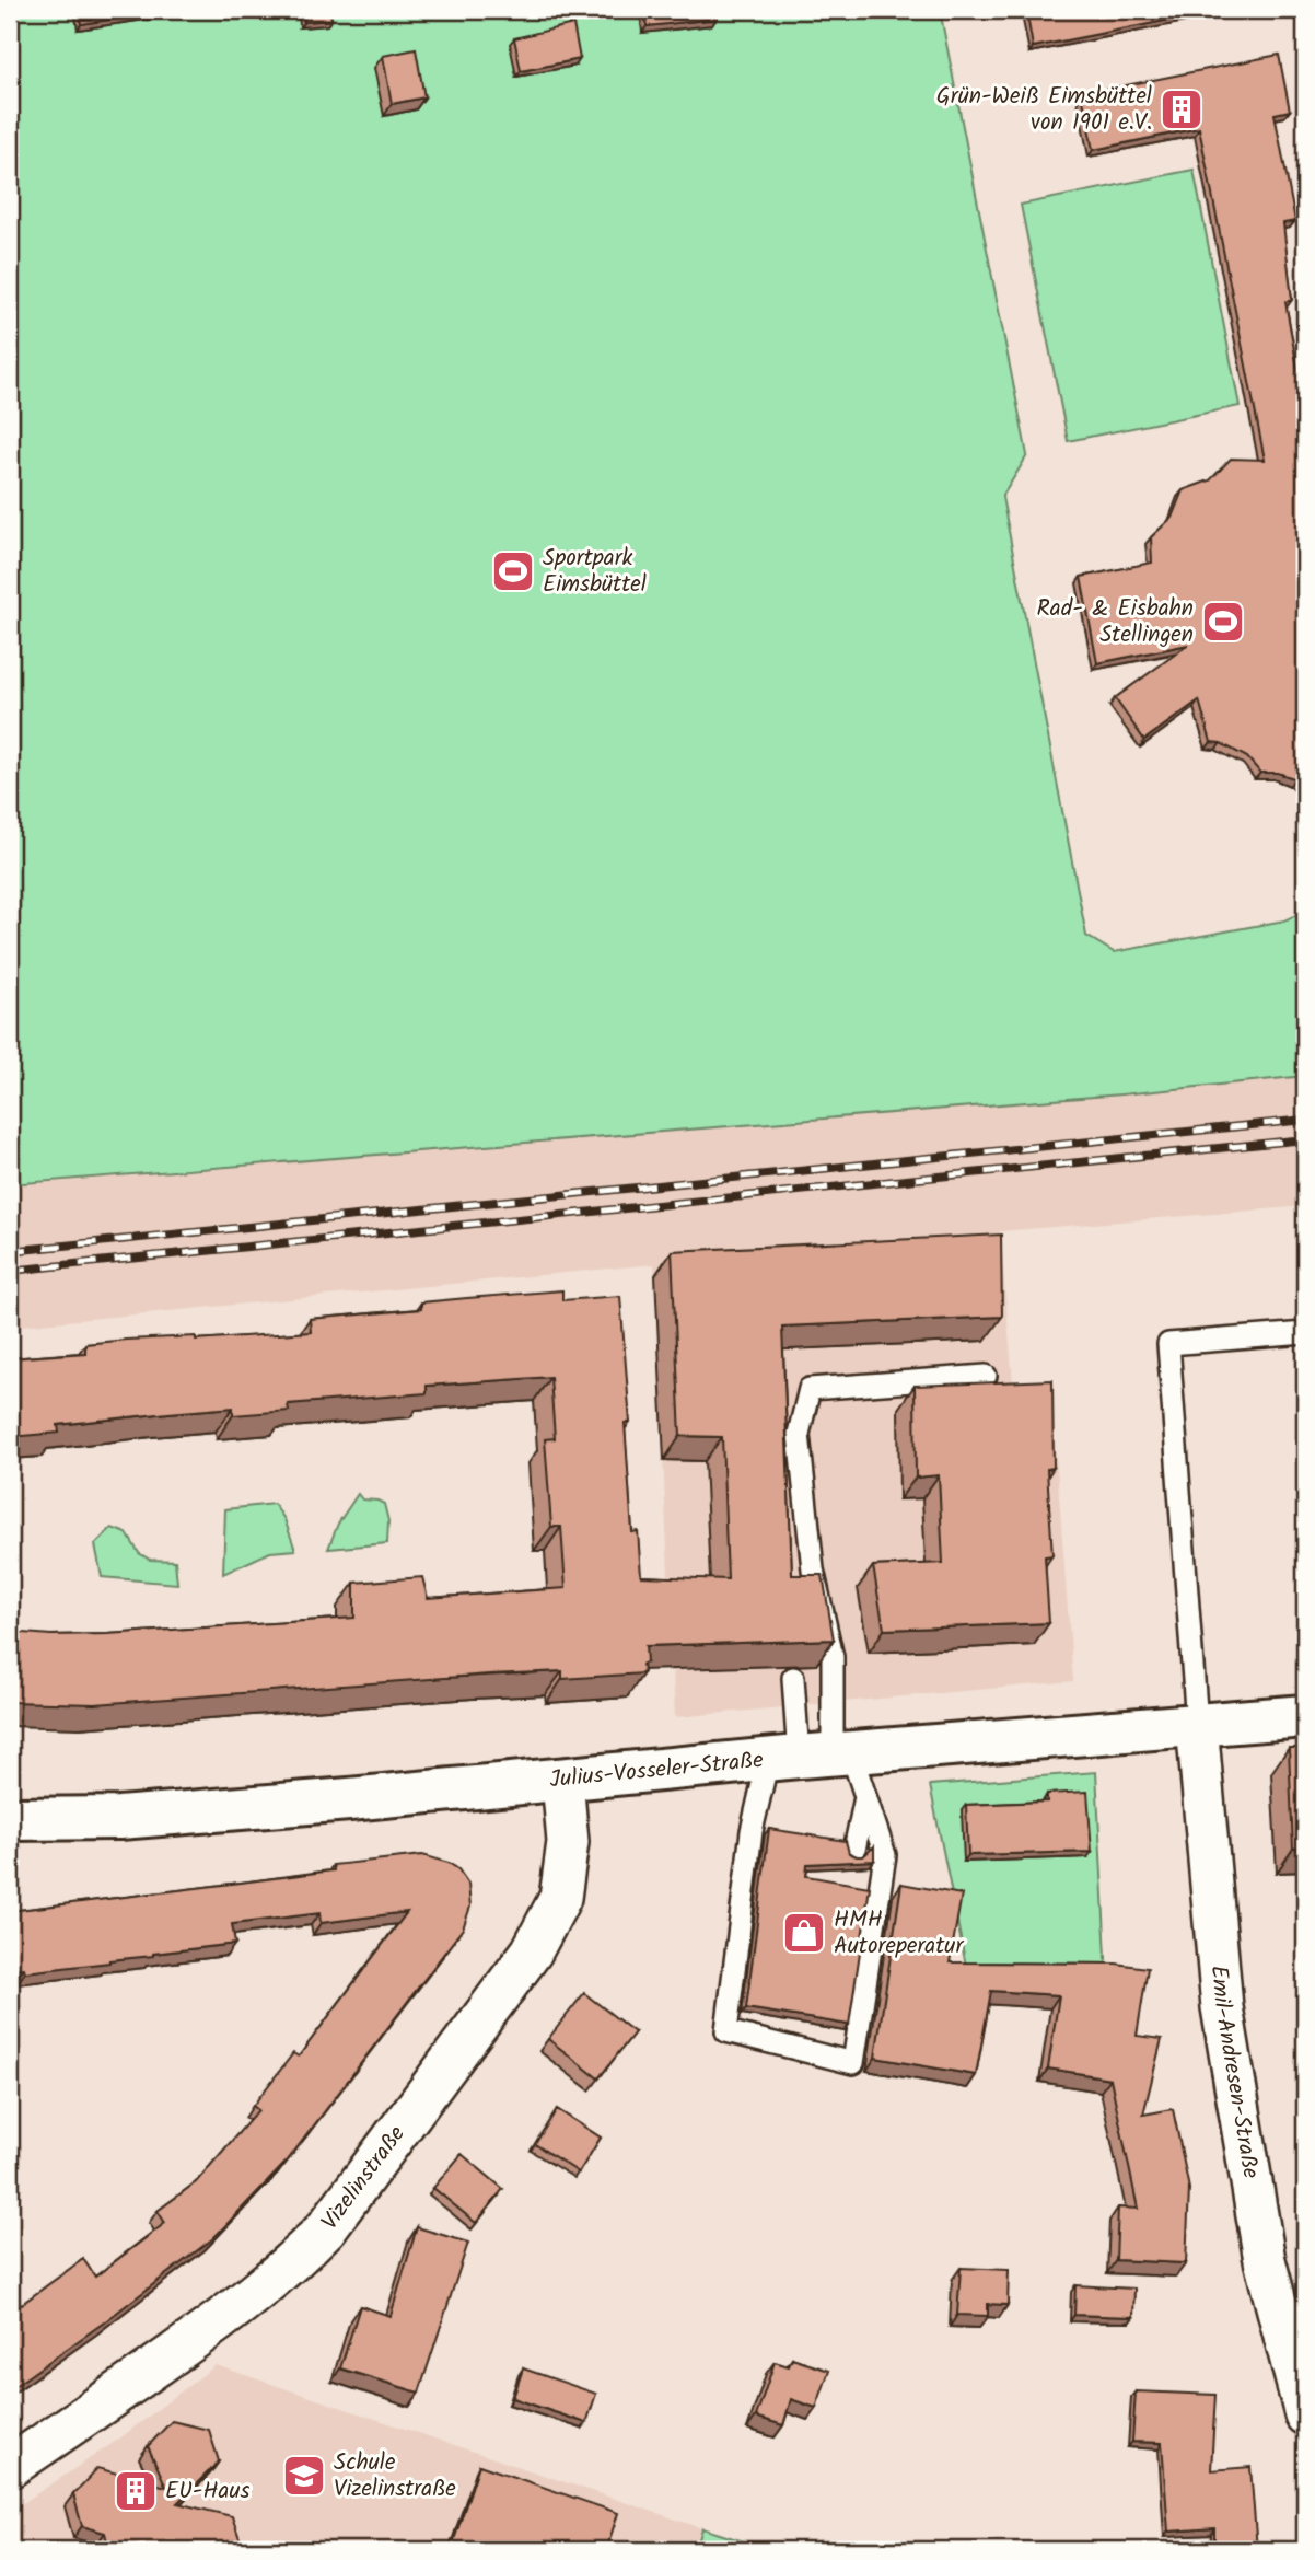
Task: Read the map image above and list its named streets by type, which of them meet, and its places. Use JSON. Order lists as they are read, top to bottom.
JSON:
{
  "streets": {
    "street": ["Julius-Vosseler-Straße", "Emil-Andresen-Straße", "Vizelinstraße"]
  },
  "crossings": [
    ["Julius-Vosseler-Straße", "Emil-Andresen-Straße"],
    ["Julius-Vosseler-Straße", "Vizelinstraße"]
  ],
  "places": {
    "building": ["Grün-Weiß Eimsbüttel von 1901 e.V.", "EU-Haus"],
    "sports": ["Sportpark Eimsbüttel", "Rad- & Eisbahn Stellingen"],
    "shop": ["HMH Autoreperatur"],
    "school or university": ["Schule Vizelinstraße"]
  }
}
